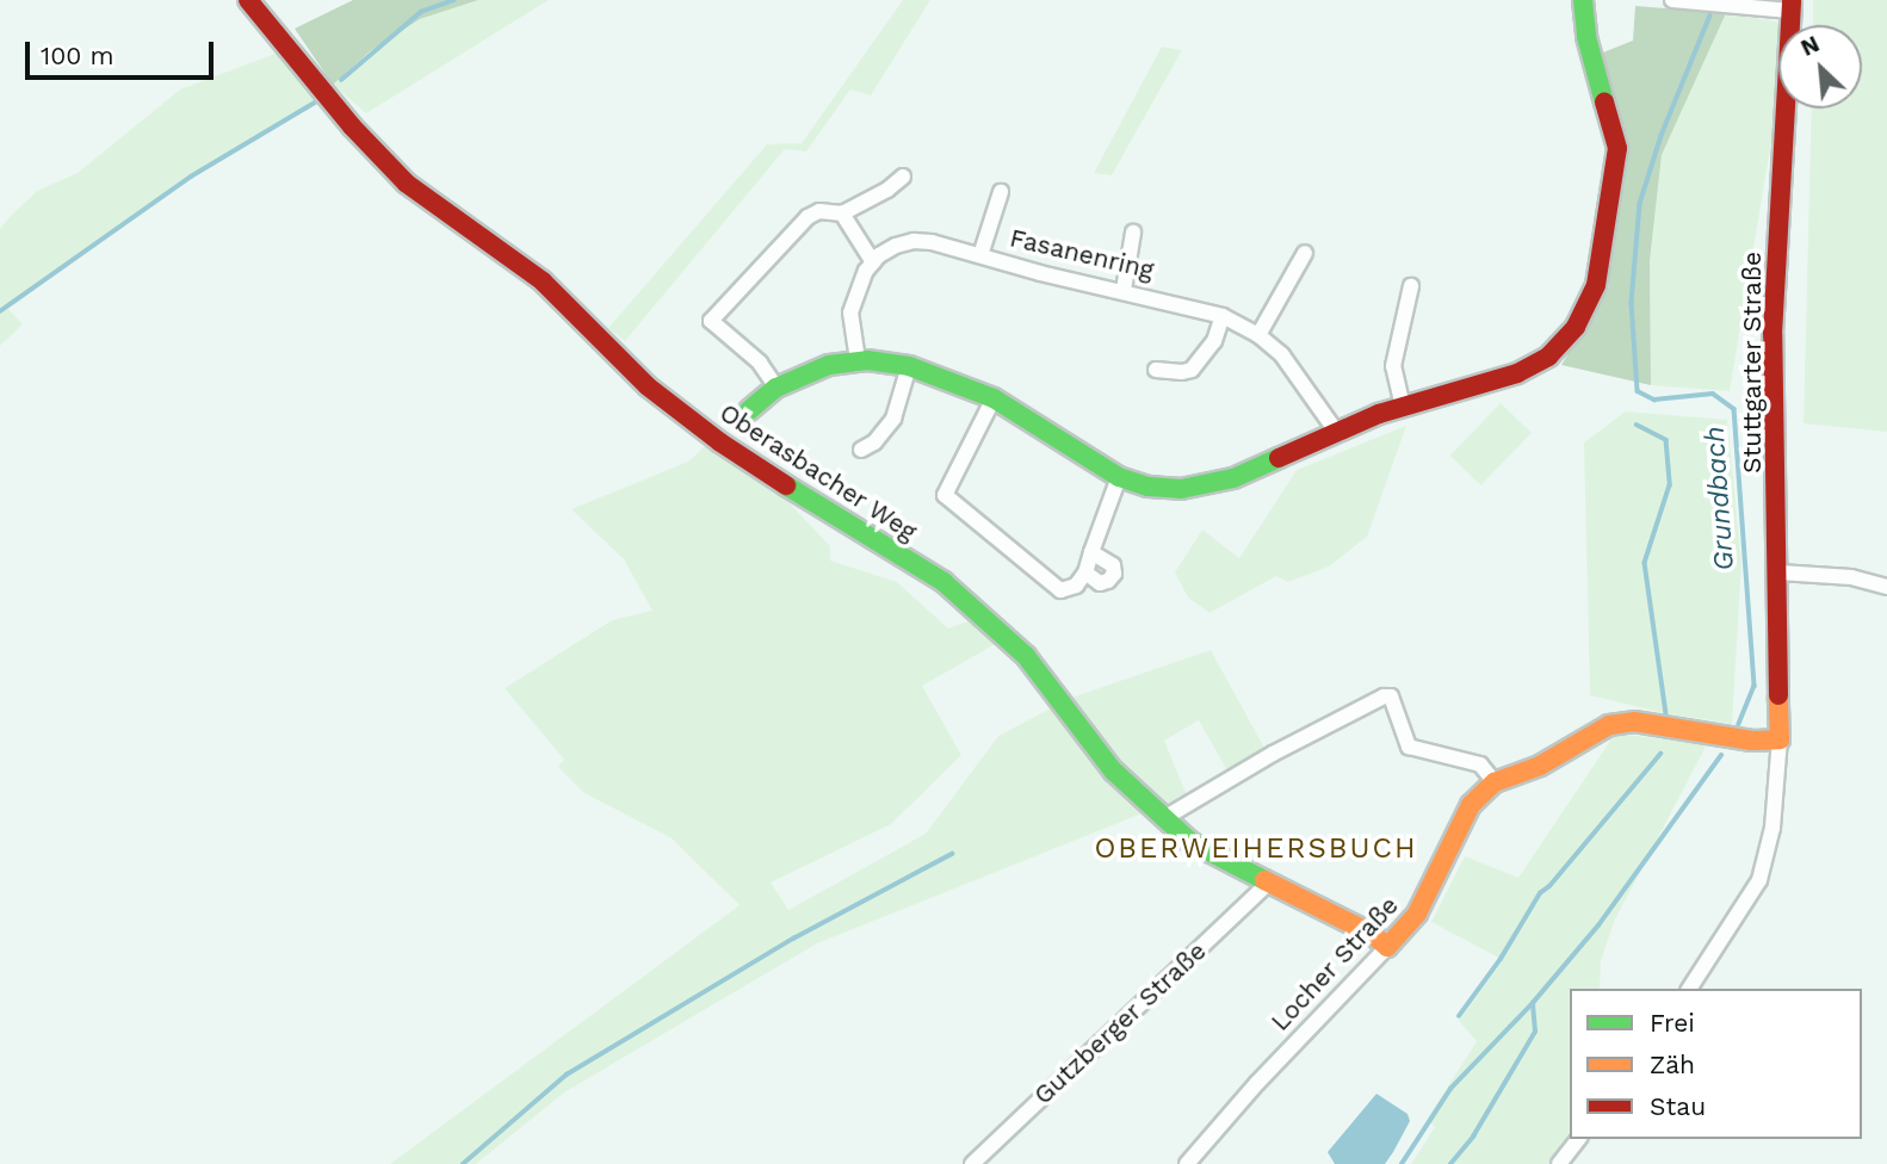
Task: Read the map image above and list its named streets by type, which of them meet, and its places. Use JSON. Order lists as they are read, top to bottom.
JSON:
{
  "streets": {
    "street": [
      "Fasanenring",
      "Stuttgarter Straße",
      "Oberasbacher Weg",
      "Locher Straße",
      "Gutzberger Straße"
    ]
  },
  "crossings": [
    ["Stuttgarter Straße", "Locher Straße"],
    ["Oberasbacher Weg", "Locher Straße"],
    ["Oberasbacher Weg", "Gutzberger Straße"]
  ],
  "districts": ["OBERWEIHERSBUCH"],
  "water": ["Grundbach"],
  "legend": ["Frei", "Zäh", "Stau"],
  "scale_bar": "100 m",
  "north": "top left"
}
